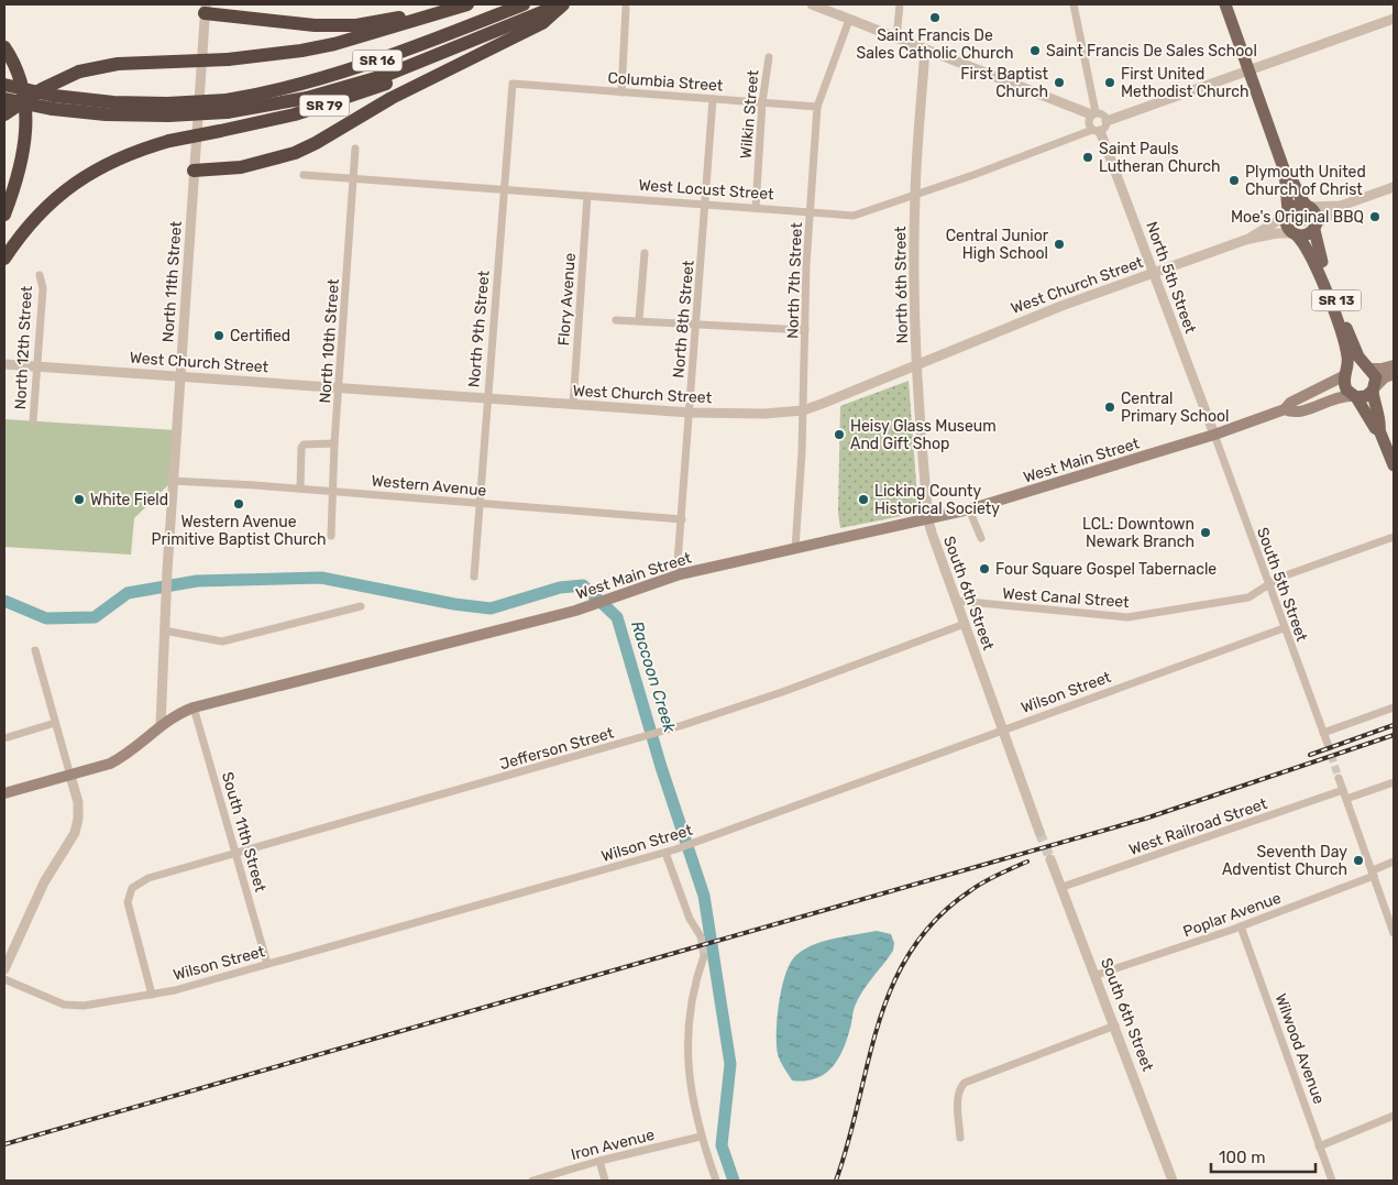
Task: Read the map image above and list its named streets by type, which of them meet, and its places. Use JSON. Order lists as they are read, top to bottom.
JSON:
{
  "streets": {
    "highway": ["SR 16", "SR 79"],
    "main road": ["SR 13", "West Main Street"],
    "street": [
      "Columbia Street",
      "Wilkin Street",
      "West Locust Street",
      "North 5th Street",
      "North 7th Street",
      "North 11th Street",
      "North 6th Street",
      "West Church Street",
      "Flory Avenue",
      "North 8th Street",
      "North 9th Street",
      "North 10th Street",
      "North 12th Street",
      "Western Avenue",
      "South 5th Street",
      "South 6th Street",
      "West Canal Street",
      "Wilson Street",
      "Jefferson Street",
      "West Railroad Street",
      "South 11th Street",
      "Poplar Avenue",
      "Wilwood Avenue",
      "Iron Avenue"
    ]
  },
  "crossings": [
    ["SR 16", "SR 79"],
    ["Columbia Street", "Wilkin Street"],
    ["Columbia Street", "North 7th Street"],
    ["Columbia Street", "North 8th Street"],
    ["Columbia Street", "North 9th Street"],
    ["Wilkin Street", "West Locust Street"],
    ["West Locust Street", "North 5th Street"],
    ["West Locust Street", "North 7th Street"],
    ["West Locust Street", "North 6th Street"],
    ["West Locust Street", "Flory Avenue"],
    ["West Locust Street", "North 8th Street"],
    ["West Locust Street", "North 9th Street"],
    ["West Locust Street", "North 10th Street"],
    ["North 5th Street", "West Church Street"],
    ["North 5th Street", "West Main Street"],
    ["North 5th Street", "South 5th Street"],
    ["North 7th Street", "West Church Street"],
    ["North 7th Street", "West Main Street"],
    ["North 11th Street", "West Church Street"],
    ["North 11th Street", "West Main Street"],
    ["North 11th Street", "Western Avenue"],
    ["North 6th Street", "West Church Street"],
    ["North 6th Street", "West Main Street"],
    ["North 6th Street", "South 6th Street"],
    ["West Church Street", "Flory Avenue"],
    ["West Church Street", "SR 13"],
    ["West Church Street", "North 8th Street"],
    ["West Church Street", "North 9th Street"],
    ["West Church Street", "North 10th Street"],
    ["West Church Street", "North 12th Street"],
    ["North 8th Street", "West Main Street"],
    ["North 8th Street", "Western Avenue"],
    ["North 9th Street", "Western Avenue"],
    ["North 10th Street", "Western Avenue"],
    ["West Main Street", "South 5th Street"],
    ["West Main Street", "South 6th Street"],
    ["West Main Street", "South 11th Street"],
    ["South 5th Street", "West Canal Street"],
    ["South 5th Street", "Wilson Street"],
    ["South 6th Street", "West Canal Street"],
    ["South 6th Street", "Wilson Street"],
    ["South 6th Street", "Jefferson Street"],
    ["South 6th Street", "West Railroad Street"],
    ["South 6th Street", "Poplar Avenue"],
    ["Wilson Street", "Jefferson Street"],
    ["Wilson Street", "South 11th Street"],
    ["Jefferson Street", "South 11th Street"],
    ["Poplar Avenue", "Wilwood Avenue"]
  ],
  "water": ["Raccoon Creek"],
  "places": [
    "Saint Francis De Sales Catholic Church",
    "Saint Francis De Sales School",
    "First Baptist Church",
    "First United Methodist Church",
    "Saint Pauls Lutheran Church",
    "Plymouth United Church of Christ",
    "Moe's Original BBQ",
    "Central Junior High School",
    "Certified",
    "Central Primary School",
    "Heisy Glass Museum And Gift Shop",
    "White Field",
    "Licking County Historical Society",
    "Western Avenue Primitive Baptist Church",
    "LCL: Downtown Newark Branch",
    "Four Square Gospel Tabernacle",
    "Seventh Day Adventist Church"
  ],
  "scale_bar": "100 m"
}
